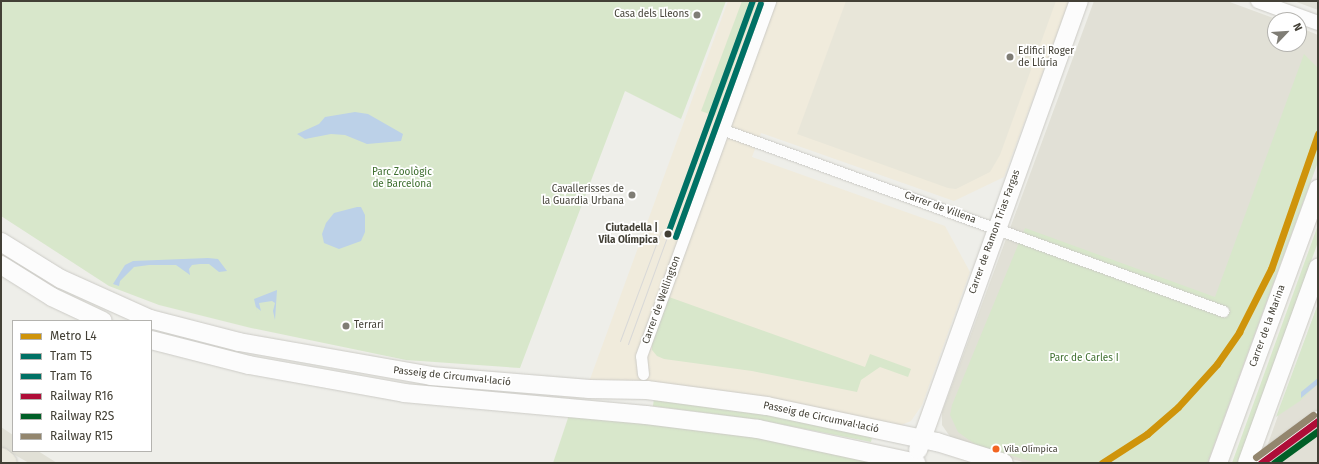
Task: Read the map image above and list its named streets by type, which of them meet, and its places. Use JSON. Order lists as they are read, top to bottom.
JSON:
{
  "streets": {
    "street": [
      "Carrer de Villena",
      "Carrer de Ramon Trias Fargas",
      "Carrer de Wellington",
      "Carrer de la Marina",
      "Passeig de Circumval·lació"
    ]
  },
  "crossings": [
    ["Carrer de Villena", "Carrer de Ramon Trias Fargas"],
    ["Carrer de Villena", "Carrer de Wellington"],
    ["Carrer de Ramon Trias Fargas", "Passeig de Circumval·lació"]
  ],
  "parks": ["Parc Zoològic de Barcelona", "Parc de Carles I"],
  "places": [
    "Casa dels Lleons",
    "Edifici Roger de Llúria",
    "Cavallerisses de la Guardia Urbana",
    "Ciutadella | Vila Olímpica",
    "Terrari",
    "Vila Olímpica"
  ],
  "lines": [
    "tram line T5",
    "tram line T6",
    "metro line L4",
    "rail line R15",
    "rail line R16",
    "rail line R2S"
  ],
  "legend": [
    "Metro L4",
    "Tram T5",
    "Tram T6",
    "Railway R16",
    "Railway R2S",
    "Railway R15"
  ],
  "north": "top right"
}
